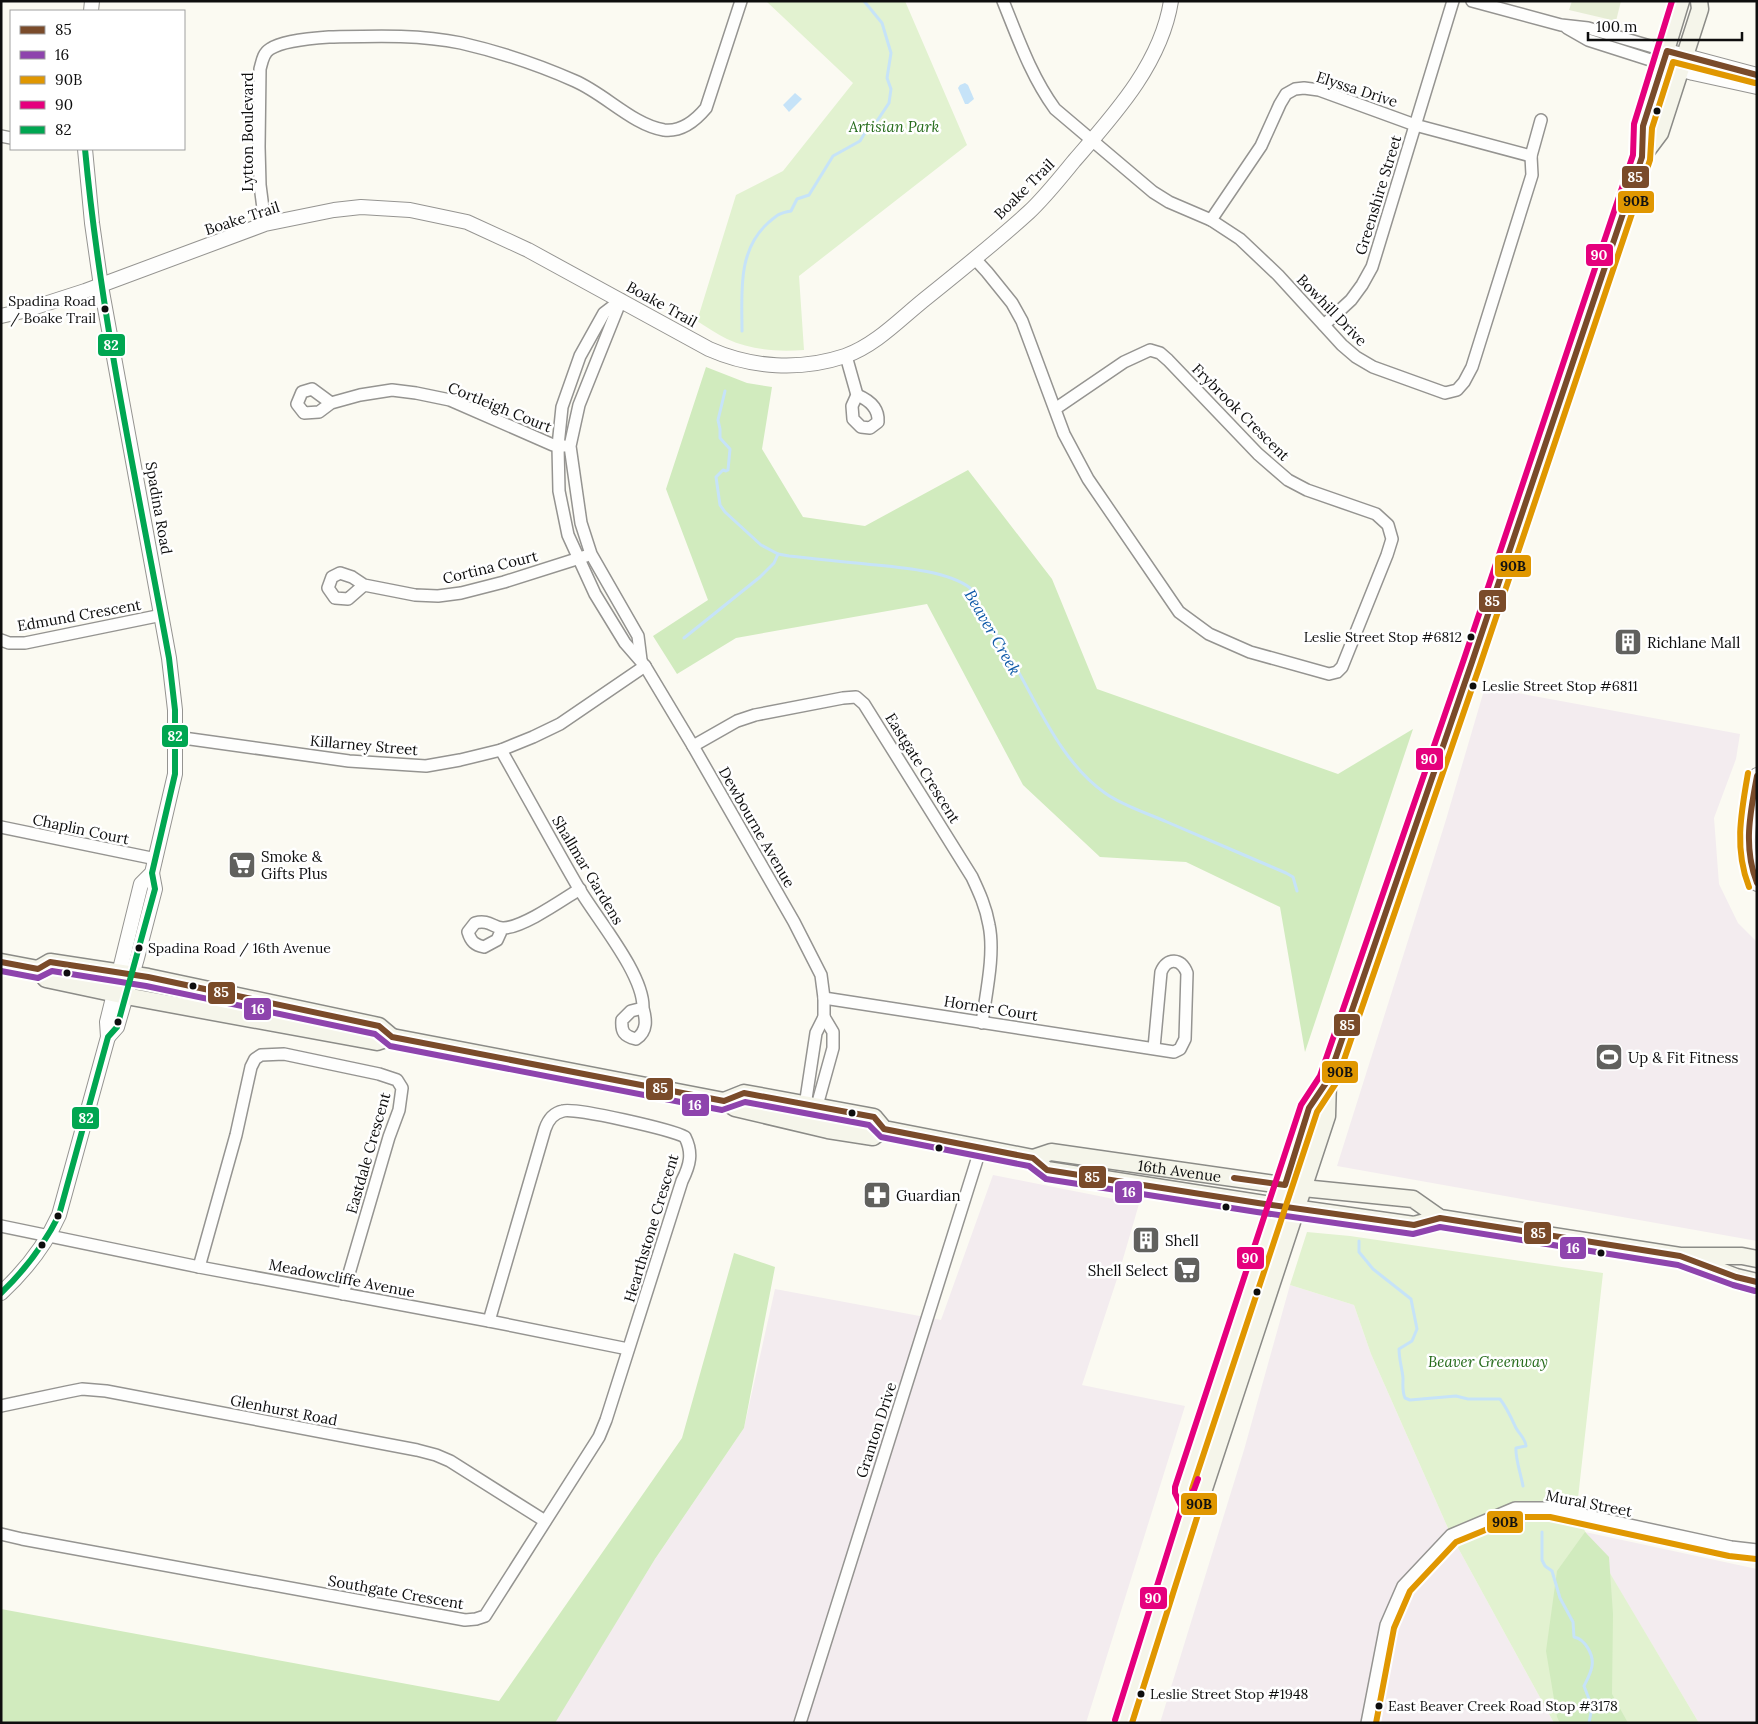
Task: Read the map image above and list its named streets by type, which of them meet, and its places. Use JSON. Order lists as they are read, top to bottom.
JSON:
{
  "streets": {
    "main road": ["16th Avenue"],
    "street": [
      "Elyssa Drive",
      "Lytton Boulevard",
      "Boake Trail",
      "Greenshire Street",
      "Bowhill Drive",
      "Cortleigh Court",
      "Frybrook Crescent",
      "Spadina Road",
      "Cortina Court",
      "Edmund Crescent",
      "Killarney Street",
      "Eastgate Crescent",
      "Dewbourne Avenue",
      "Chaplin Court",
      "Shallmar Gardens",
      "Horner Court",
      "Eastdale Crescent",
      "Hearthstone Crescent",
      "Meadowcliffe Avenue",
      "Glenhurst Road",
      "Granton Drive",
      "Mural Street",
      "Southgate Crescent"
    ]
  },
  "crossings": [
    ["Elyssa Drive", "Greenshire Street"],
    ["Elyssa Drive", "Bowhill Drive"],
    ["Lytton Boulevard", "Boake Trail"],
    ["Boake Trail", "Bowhill Drive"],
    ["Boake Trail", "Frybrook Crescent"],
    ["Boake Trail", "Spadina Road"],
    ["Boake Trail", "Dewbourne Avenue"],
    ["Greenshire Street", "Bowhill Drive"],
    ["Cortleigh Court", "Dewbourne Avenue"],
    ["Spadina Road", "Edmund Crescent"],
    ["Spadina Road", "Killarney Street"],
    ["Spadina Road", "Chaplin Court"],
    ["Spadina Road", "16th Avenue"],
    ["Spadina Road", "Meadowcliffe Avenue"],
    ["Cortina Court", "Dewbourne Avenue"],
    ["Killarney Street", "Dewbourne Avenue"],
    ["Killarney Street", "Shallmar Gardens"],
    ["Eastgate Crescent", "Dewbourne Avenue"],
    ["Eastgate Crescent", "Horner Court"],
    ["Dewbourne Avenue", "Horner Court"],
    ["Dewbourne Avenue", "16th Avenue"],
    ["Eastdale Crescent", "Meadowcliffe Avenue"],
    ["16th Avenue", "Granton Drive"],
    ["Hearthstone Crescent", "Meadowcliffe Avenue"],
    ["Hearthstone Crescent", "Southgate Crescent"],
    ["Meadowcliffe Avenue", "Southgate Crescent"],
    ["Glenhurst Road", "Southgate Crescent"]
  ],
  "water": ["Beaver Creek"],
  "parks": ["Artisian Park", "Beaver Greenway"],
  "places": {
    "other": [
      "Spadina Road / Boake Trail",
      "Leslie Street Stop #6812",
      "Leslie Street Stop #6811",
      "Spadina Road / 16th Avenue",
      "Leslie Street Stop #1948",
      "East Beaver Creek Road Stop #3178"
    ],
    "building": ["Richlane Mall", "Shell"],
    "supermarket": ["Smoke & Gifts Plus", "Shell Select"],
    "sports": ["Up & Fit Fitness"],
    "pharmacy": ["Guardian"]
  },
  "lines": [
    "transit line 90",
    "transit line 85",
    "transit line 90B",
    "transit line 82",
    "transit line 16"
  ],
  "legend": [
    "85",
    "16",
    "90B",
    "90",
    "82"
  ],
  "scale_bar": "100 m"
}
